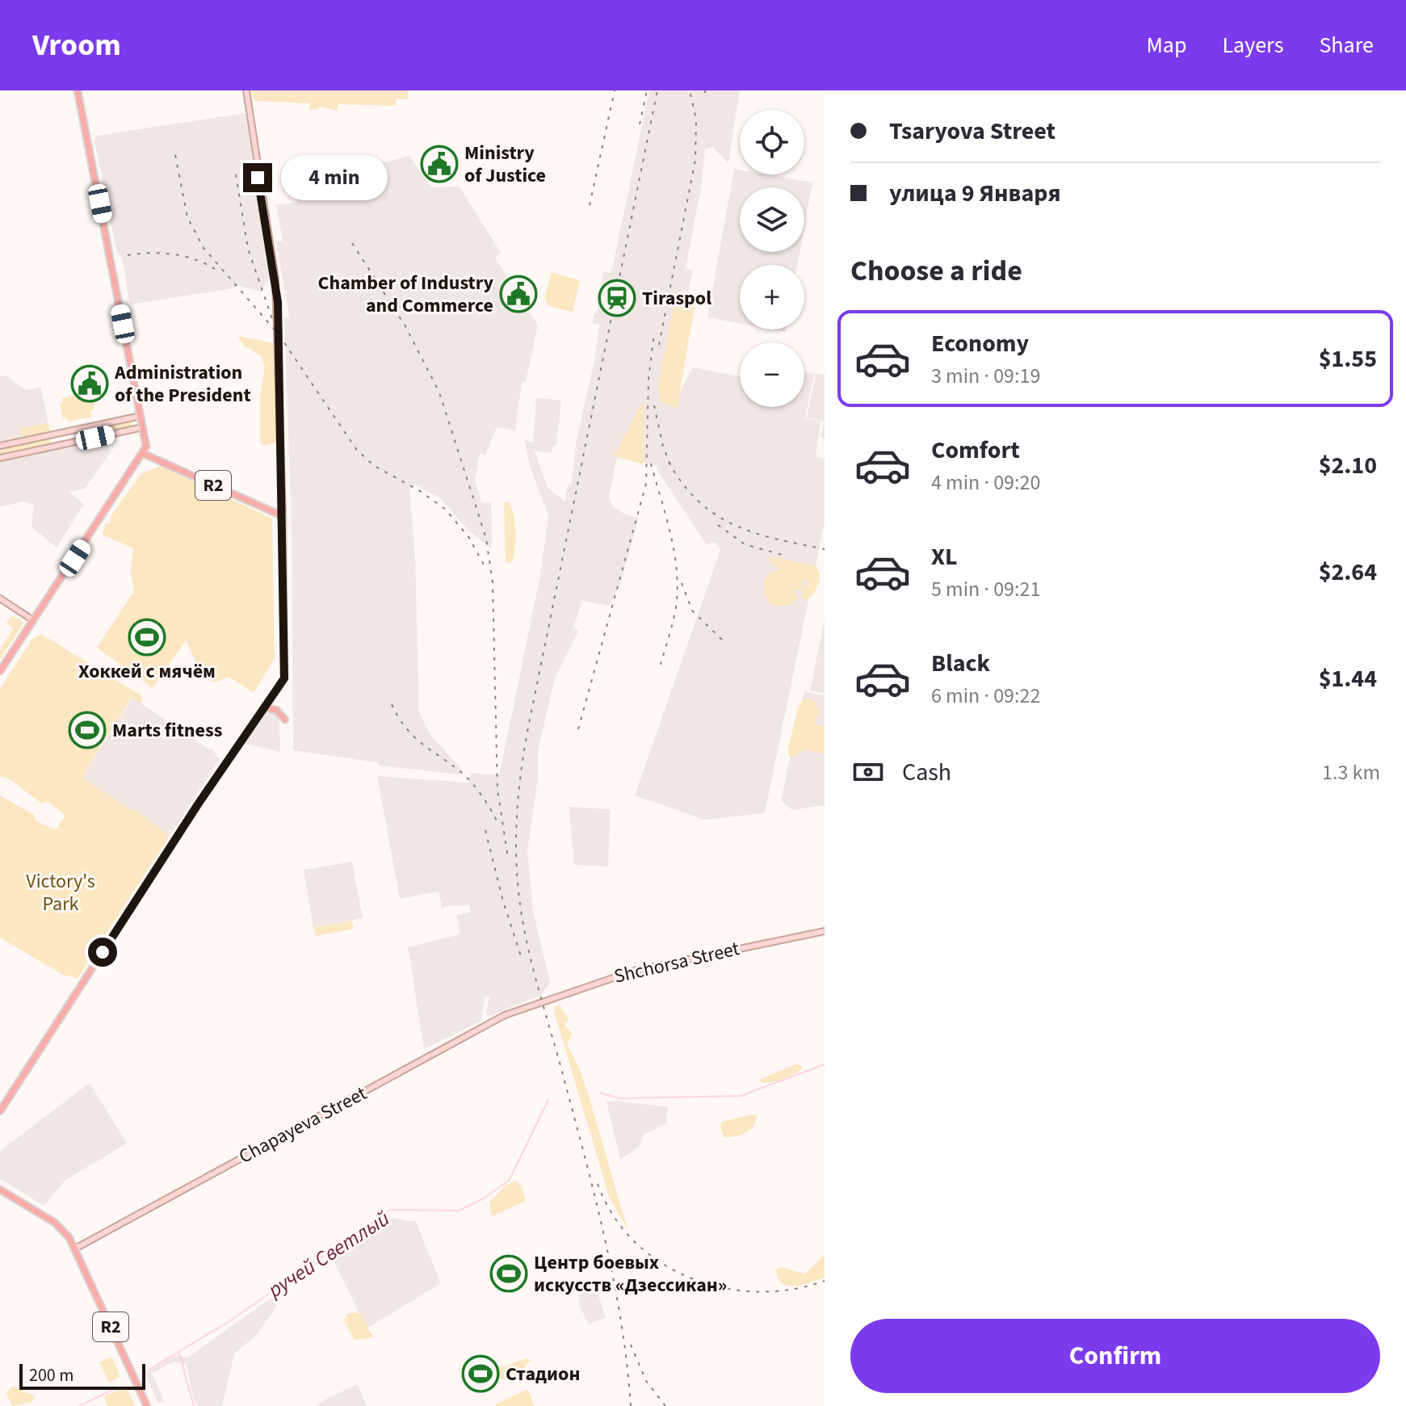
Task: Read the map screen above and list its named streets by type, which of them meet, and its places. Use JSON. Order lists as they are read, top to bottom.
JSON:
{
  "streets": {
    "main road": ["R2"],
    "street": ["Shchorsa Street", "Chapayeva Street"]
  },
  "crossings": [
    ["R2", "Chapayeva Street"],
    ["Shchorsa Street", "Chapayeva Street"]
  ],
  "water": ["ручей Светлый"],
  "parks": ["Victory's Park"],
  "places": {
    "public building": ["Ministry of Justice", "Chamber of Industry and Commerce", "Administration of the President"],
    "station": ["Tiraspol"],
    "sports": [
      "Хоккей с мячём",
      "Marts fitness",
      "Центр боевых искусств «Дзессикан»",
      "Стадион"
    ]
  },
  "scale_bar": "200 m",
  "page": {
    "header": "Vroom",
    "nav": ["Map", "Layers", "Share"],
    "banner": ["Tsaryova Street", "улица 9 Января"],
    "map_buttons": ["+", "−"],
    "bubble": "4 min",
    "heading": "Choose a ride",
    "list": [
      {
        "name": "Economy",
        "note": "3 min · 09:19",
        "value": "$1.55"
      },
      {
        "name": "Comfort",
        "note": "4 min · 09:20",
        "value": "$2.10"
      },
      {
        "name": "XL",
        "note": "5 min · 09:21",
        "value": "$2.64"
      },
      {
        "name": "Black",
        "note": "6 min · 09:22",
        "value": "$1.44"
      }
    ],
    "pay": ["Cash", "1.3 km"],
    "buttons": "Confirm",
    "scale": "200 m"
  }
}
